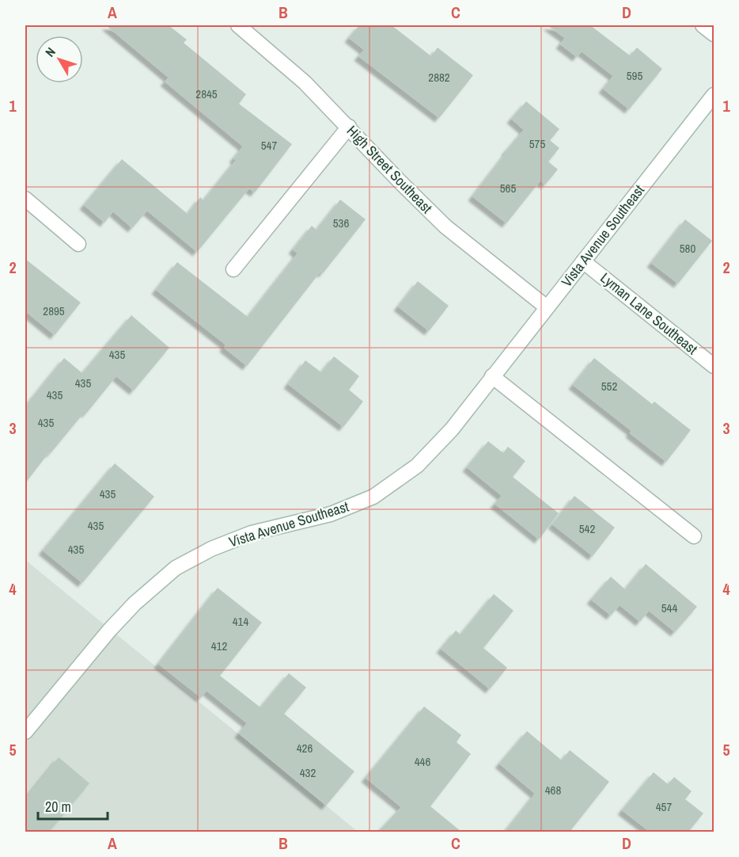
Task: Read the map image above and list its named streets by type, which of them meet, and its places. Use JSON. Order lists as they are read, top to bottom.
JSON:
{
  "streets": {
    "street": ["High Street Southeast", "Vista Avenue Southeast", "Lyman Lane Southeast"]
  },
  "crossings": [
    ["High Street Southeast", "Vista Avenue Southeast"],
    ["Vista Avenue Southeast", "Lyman Lane Southeast"]
  ],
  "house_numbers": [
    "595",
    "2882",
    "2845",
    "575",
    "547",
    "565",
    "536",
    "580",
    "2895",
    "435",
    "435",
    "552",
    "435",
    "435",
    "435",
    "435",
    "542",
    "435",
    "544",
    "414",
    "412",
    "426",
    "446",
    "432",
    "468",
    "457"
  ],
  "scale_bar": "20 m",
  "north": "top left",
  "grid": {
    "columns": [
      "A",
      "B",
      "C",
      "D"
    ],
    "rows": [
      "1",
      "2",
      "3",
      "4",
      "5"
    ]
  }
}
